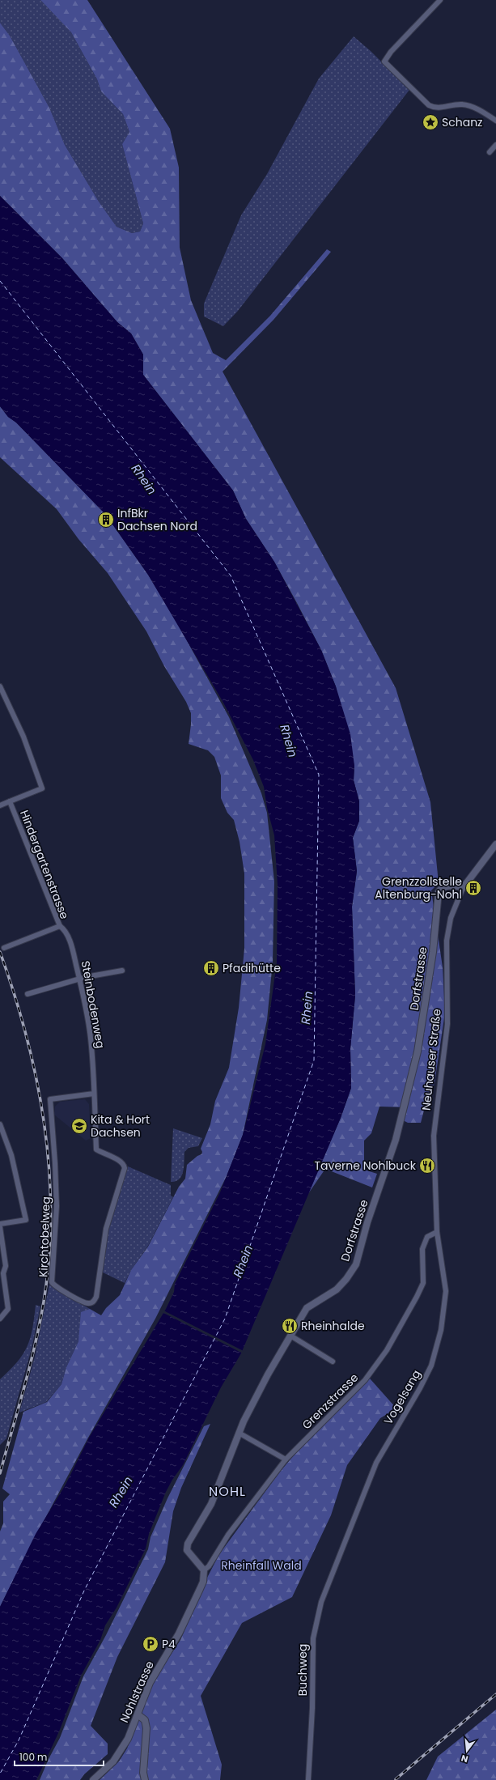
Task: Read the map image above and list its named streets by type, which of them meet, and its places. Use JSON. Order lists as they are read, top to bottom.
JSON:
{
  "streets": {
    "street": [
      "Hindergartenstrasse",
      "Dorfstrasse",
      "Steinbodenweg",
      "Neuhauser Straße",
      "Kirchtobelweg",
      "Vogelsang",
      "Grenzstrasse",
      "Buchweg",
      "Nohlstrasse"
    ]
  },
  "crossings": [
    ["Hindergartenstrasse", "Steinbodenweg"],
    ["Dorfstrasse", "Neuhauser Straße"],
    ["Dorfstrasse", "Grenzstrasse"],
    ["Dorfstrasse", "Nohlstrasse"],
    ["Steinbodenweg", "Kirchtobelweg"],
    ["Neuhauser Straße", "Vogelsang"],
    ["Neuhauser Straße", "Grenzstrasse"],
    ["Vogelsang", "Grenzstrasse"],
    ["Vogelsang", "Buchweg"],
    ["Grenzstrasse", "Nohlstrasse"]
  ],
  "districts": ["NOHL"],
  "water": ["Rhein"],
  "parks": ["Rheinfall Wald"],
  "places": {
    "place": ["Schanz"],
    "building": ["InfBkr Dachsen Nord", "Grenzzollstelle Altenburg-Nohl", "Pfadihütte"],
    "school or university": ["Kita & Hort Dachsen"],
    "restaurant": ["Taverne Nohlbuck", "Rheinhalde"],
    "parking": ["P4"]
  },
  "scale_bar": "100 m",
  "north": "bottom"
}
